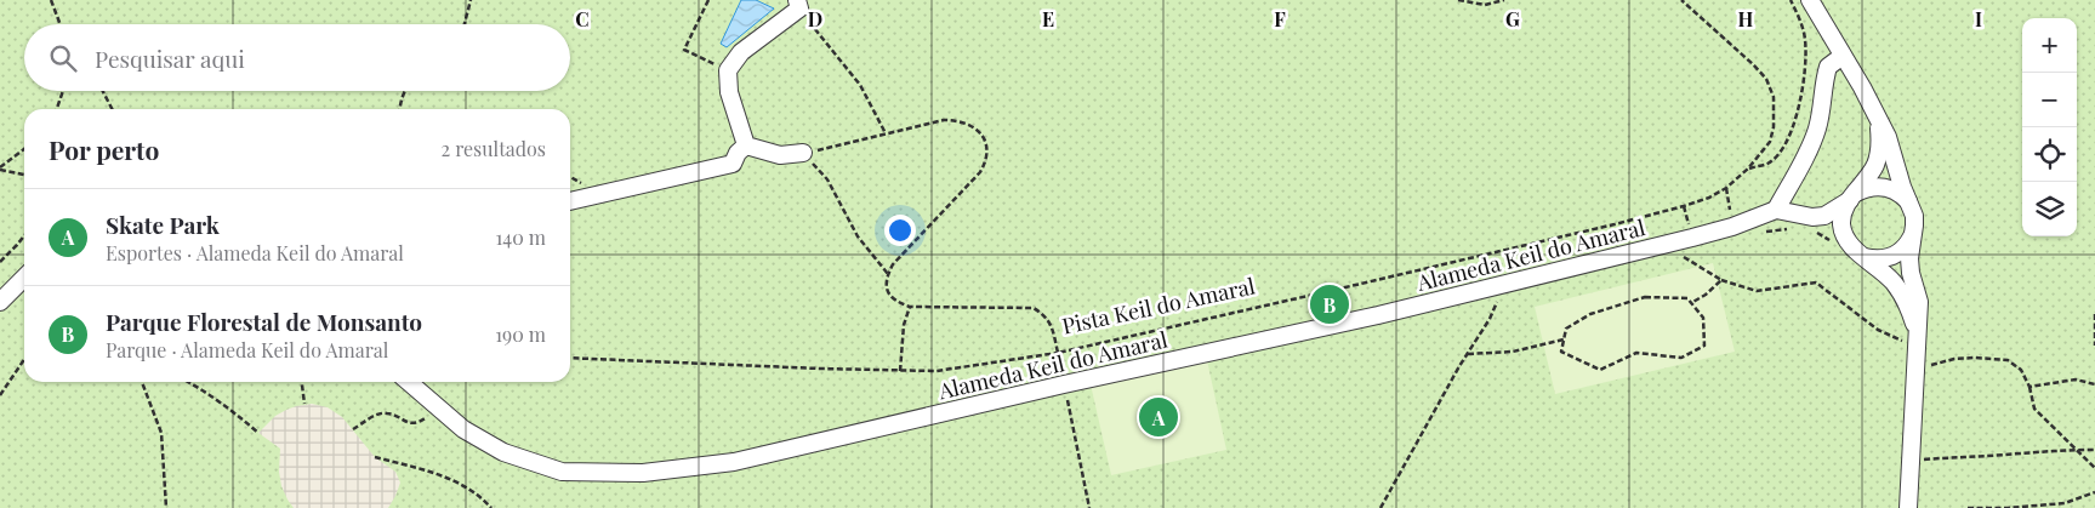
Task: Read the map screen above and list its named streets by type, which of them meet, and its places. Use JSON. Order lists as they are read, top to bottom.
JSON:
{
  "streets": {
    "street": ["Alameda Keil do Amaral"],
    "path": ["Pista Keil do Amaral"]
  },
  "page": {
    "map_buttons": ["+", "−"],
    "search": "Pesquisar aqui",
    "heading": ["Por perto", "2 resultados"],
    "list": [
      {
        "mark": "A",
        "name": "Skate Park",
        "note": "Esportes · Alameda Keil do Amaral",
        "value": "140 m"
      },
      {
        "mark": "B",
        "name": "Parque Florestal de Monsanto",
        "note": "Parque · Alameda Keil do Amaral",
        "value": "190 m"
      }
    ],
    "pins": ["B", "A"]
  },
  "grid": {
    "columns": [
      "C",
      "D",
      "E",
      "F",
      "G",
      "H",
      "I"
    ]
  }
}
